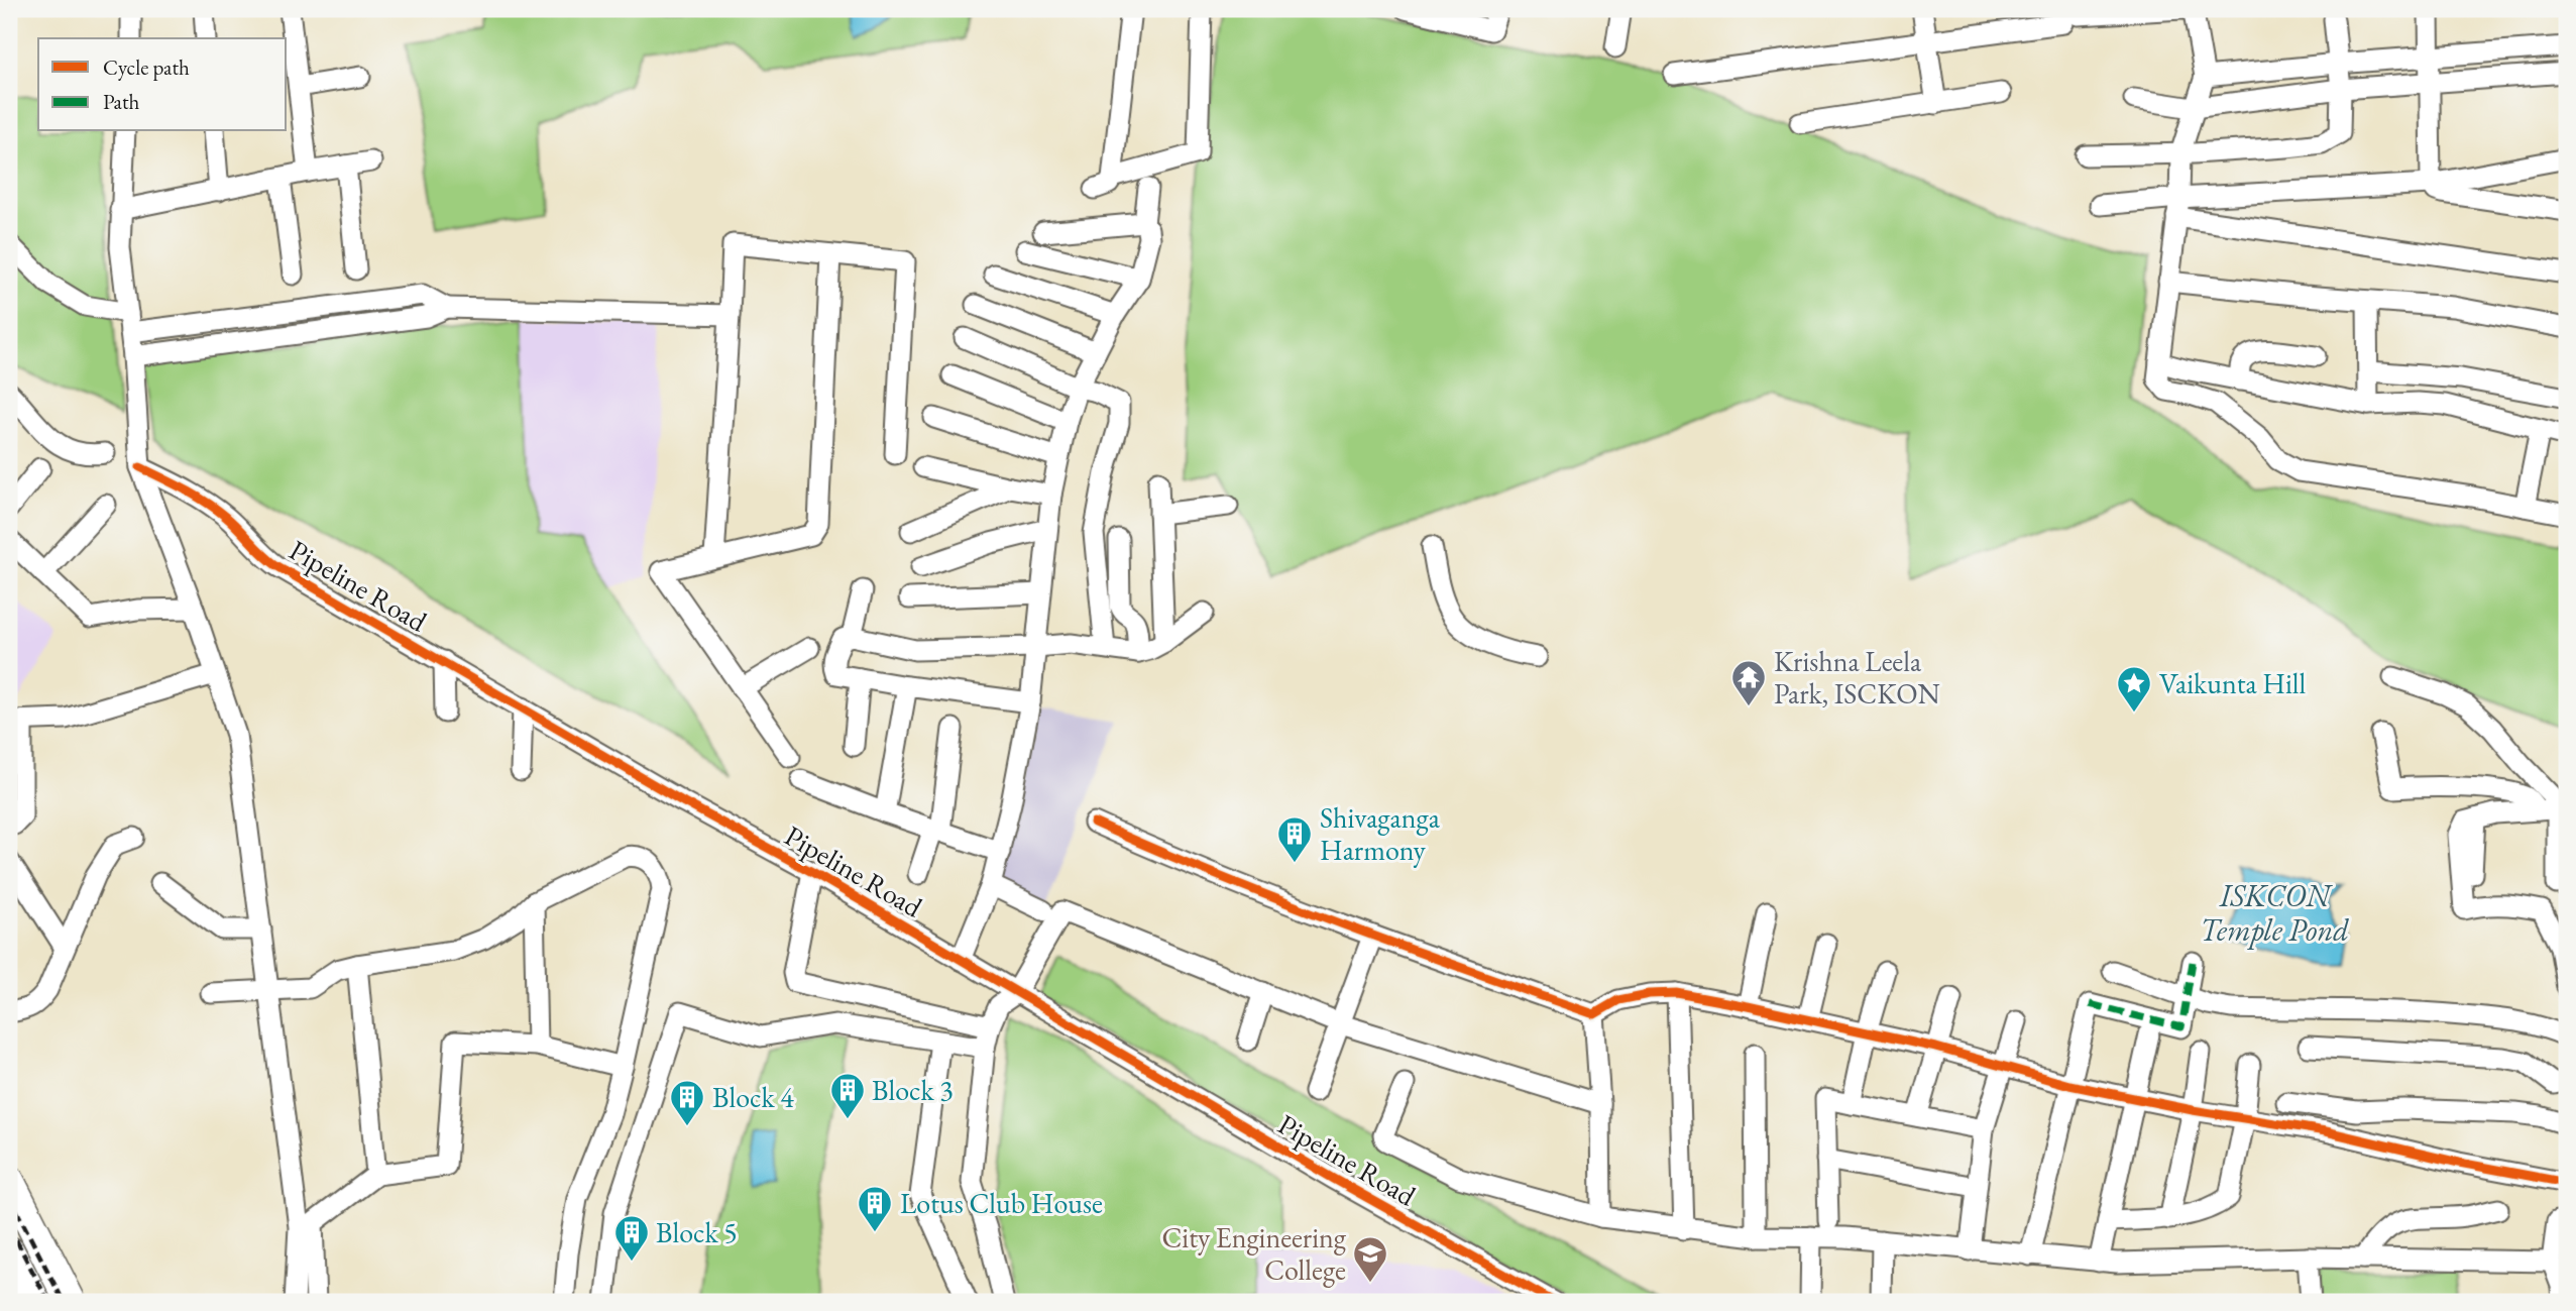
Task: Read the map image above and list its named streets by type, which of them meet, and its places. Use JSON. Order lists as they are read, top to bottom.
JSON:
{
  "streets": {
    "street": ["Pipeline Road"]
  },
  "water": ["ISKCON Temple Pond"],
  "places": {
    "temple": ["Krishna Leela Park, ISCKON"],
    "place": ["Vaikunta Hill"],
    "building": [
      "Shivaganga Harmony",
      "Block 3",
      "Block 4",
      "Lotus Club House",
      "Block 5"
    ],
    "school or university": ["City Engineering College"]
  },
  "legend": ["Cycle path", "Path"]
}
